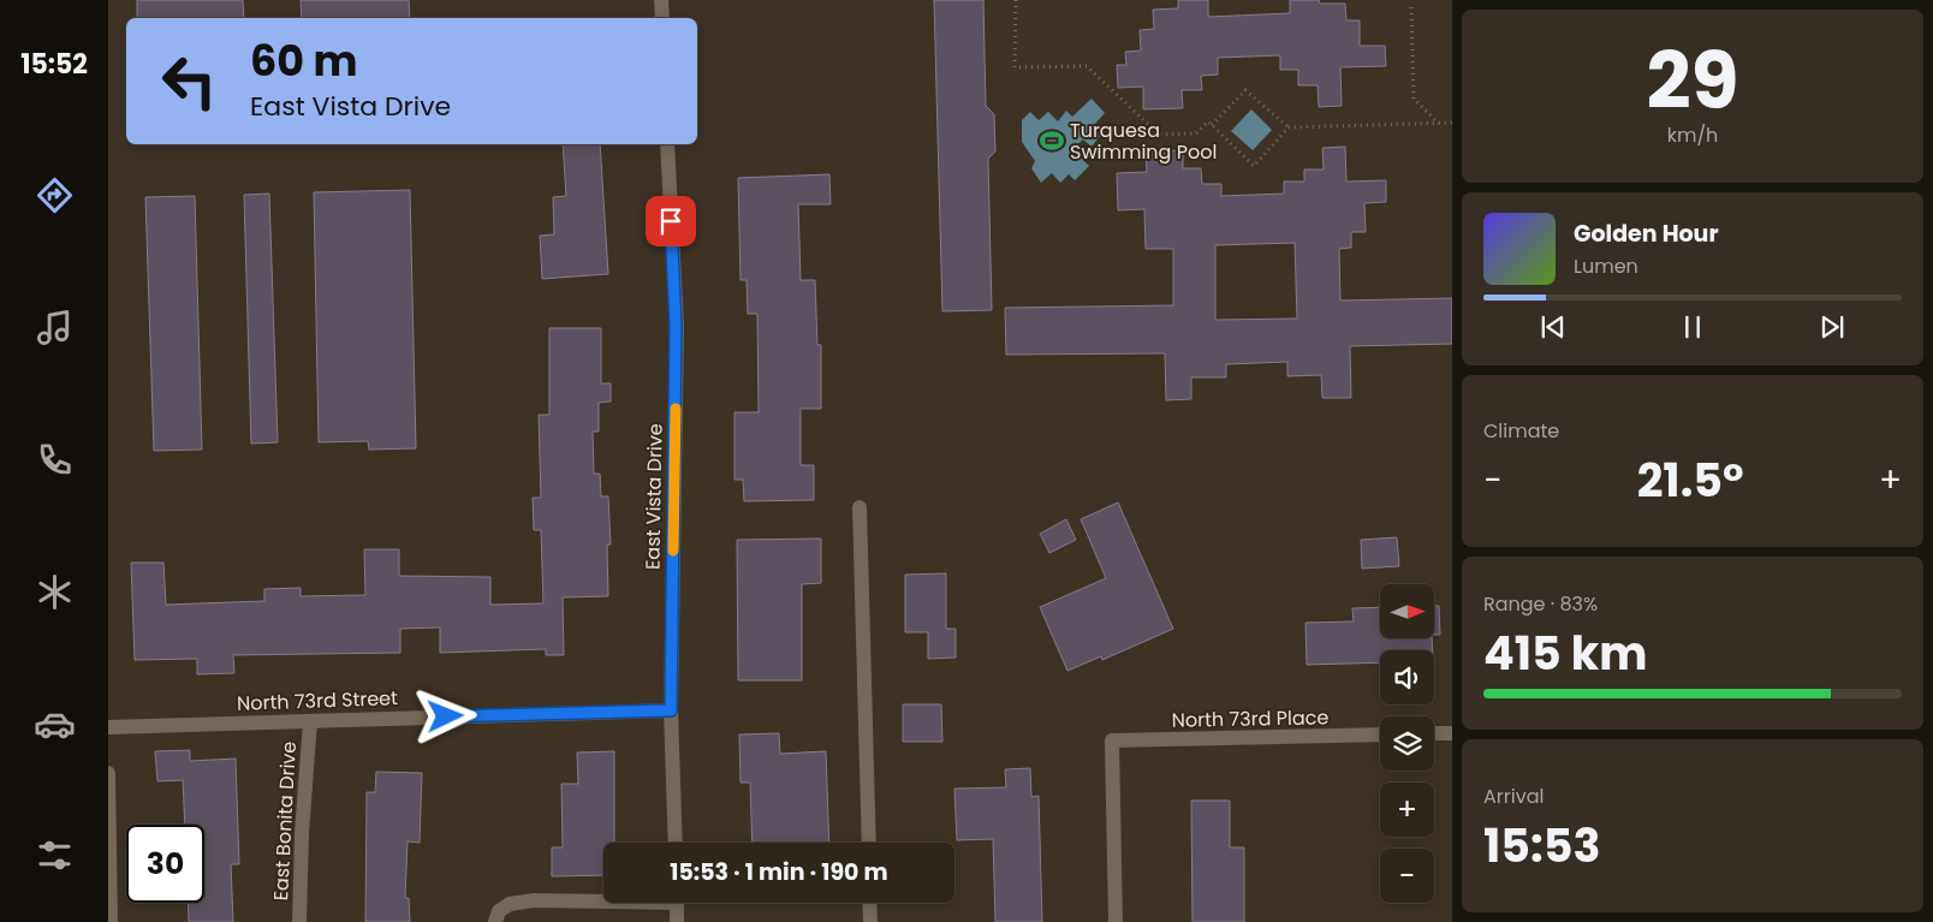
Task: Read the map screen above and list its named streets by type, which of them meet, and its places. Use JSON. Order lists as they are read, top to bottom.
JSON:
{
  "streets": {
    "street": [
      "East Vista Drive",
      "North 73rd Street",
      "North 73rd Place",
      "East Bonita Drive"
    ]
  },
  "crossings": [
    ["East Vista Drive", "North 73rd Street"],
    ["North 73rd Street", "East Bonita Drive"]
  ],
  "places": {
    "sports": ["Turquesa Swimming Pool"]
  },
  "north": "right",
  "page": {
    "tabs": "15:52",
    "tile": [
      ["29", "km/h"],
      "Climate",
      ["Range · 83%", "415 km"],
      ["Arrival", "15:53"]
    ],
    "turn": ["60 m", "East Vista Drive"],
    "song": ["Golden Hour", "Lumen"],
    "heat": ["−", "21.5°", "+"],
    "map_buttons": ["+", "−"],
    "limit": "30",
    "trip": "15:53 · 1 min · 190 m"
  }
}
